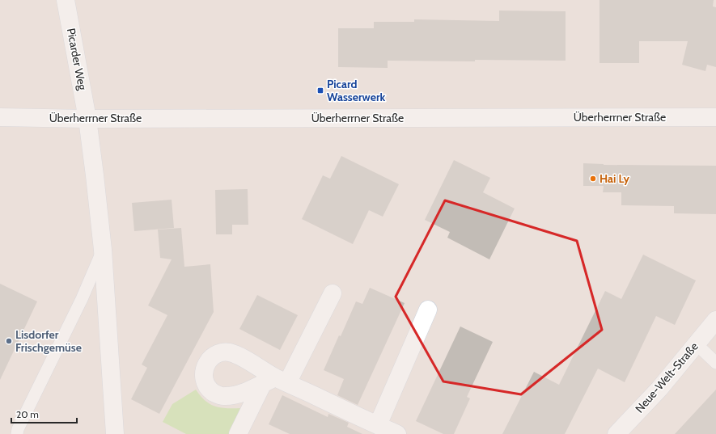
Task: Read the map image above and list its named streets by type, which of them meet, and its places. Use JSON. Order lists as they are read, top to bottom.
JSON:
{
  "streets": {
    "street": ["Picarder Weg", "Überherrner Straße", "Neue-Welt-Straße"]
  },
  "crossings": [
    ["Picarder Weg", "Überherrner Straße"]
  ],
  "places": {
    "transit": ["Picard Wasserwerk"],
    "other": ["Hai Ly", "Lisdorfer Frischgemüse"]
  },
  "scale_bar": "20 m"
}
